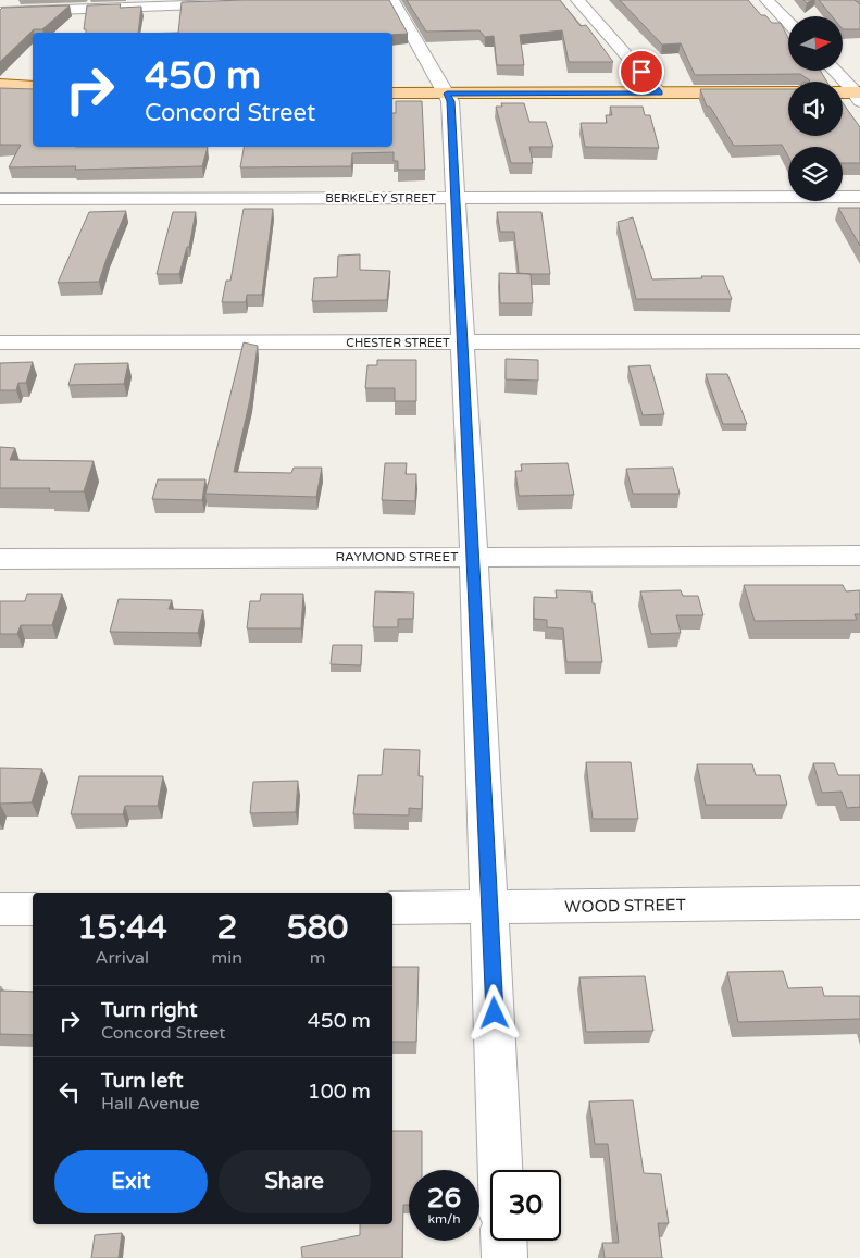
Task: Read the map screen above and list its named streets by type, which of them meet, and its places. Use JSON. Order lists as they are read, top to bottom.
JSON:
{
  "streets": {
    "street": [
      "BERKELEY STREET",
      "CHESTER STREET",
      "RAYMOND STREET",
      "WOOD STREET"
    ]
  },
  "north": "right",
  "page": {
    "turn": ["450 m", "Concord Street"],
    "eta": [
      "15:44",
      "Arrival",
      "2",
      "min",
      "580",
      "m"
    ],
    "list": [
      {
        "name": "Turn right",
        "note": "Concord Street",
        "value": "450 m"
      },
      {
        "name": "Turn left",
        "note": "Hall Avenue",
        "value": "100 m"
      }
    ],
    "buttons": ["Exit", "Share"],
    "speed": "26 km/h",
    "limit": "30"
  }
}
